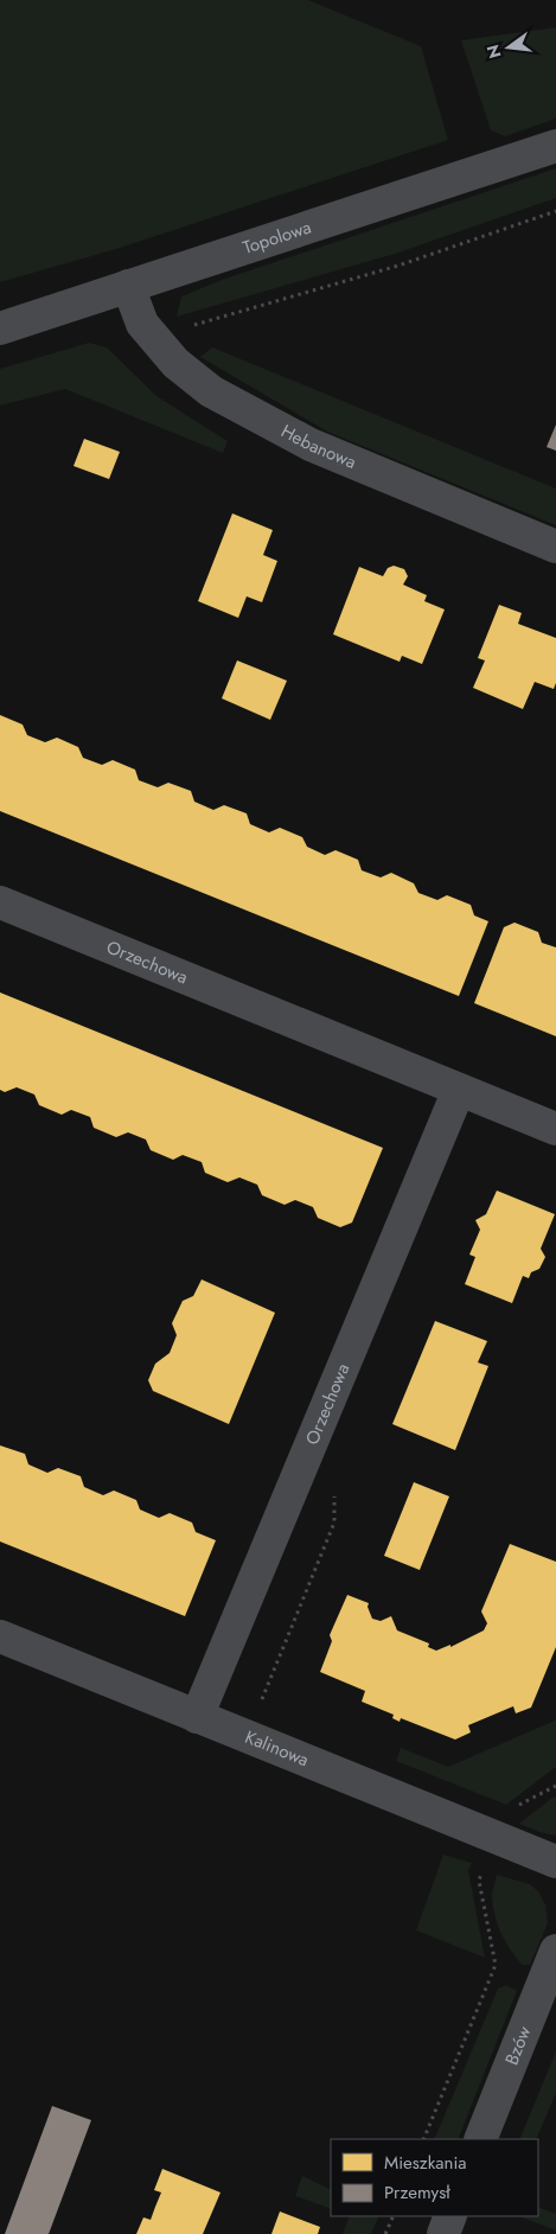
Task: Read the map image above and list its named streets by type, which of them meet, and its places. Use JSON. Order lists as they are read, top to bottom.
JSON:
{
  "streets": {
    "street": [
      "Topolowa",
      "Hebanowa",
      "Orzechowa",
      "Kalinowa",
      "Bzów"
    ]
  },
  "crossings": [
    ["Topolowa", "Hebanowa"],
    ["Orzechowa", "Kalinowa"]
  ],
  "legend": ["Mieszkania", "Przemysł"],
  "north": "left"
}
